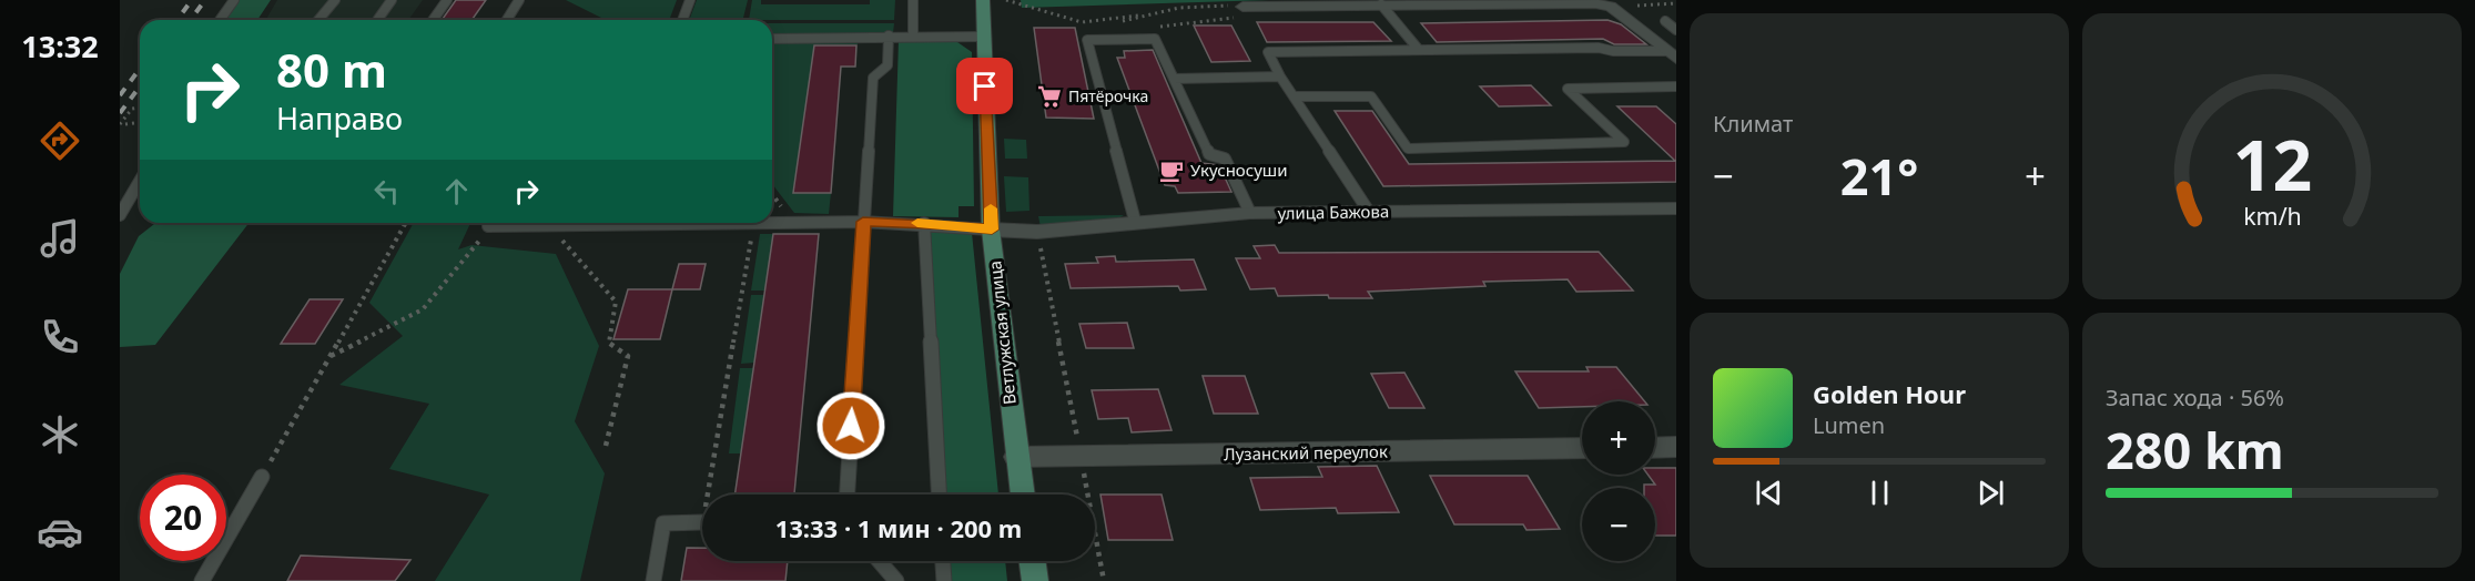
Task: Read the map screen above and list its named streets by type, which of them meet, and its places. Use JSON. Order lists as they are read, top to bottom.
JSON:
{
  "streets": {
    "main road": ["Ветлужская улица"],
    "street": ["улица Бажова", "Лузанский переулок"]
  },
  "crossings": [
    ["улица Бажова", "Ветлужская улица"],
    ["Ветлужская улица", "Лузанский переулок"]
  ],
  "places": {
    "supermarket": ["Пятёрочка"],
    "cafe": ["Укусносуши"]
  },
  "page": {
    "tabs": "13:32",
    "tile": [
      "Климат",
      ["Запас хода · 56%", "280 km"]
    ],
    "turn": ["80 m", "Направо"],
    "heat": ["−", "21°", "+"],
    "song": ["Golden Hour", "Lumen"],
    "map_buttons": ["+", "−"],
    "limit": "20",
    "trip": "13:33 · 1 мин · 200 m",
    "gauge": ["12", "km/h"]
  }
}
